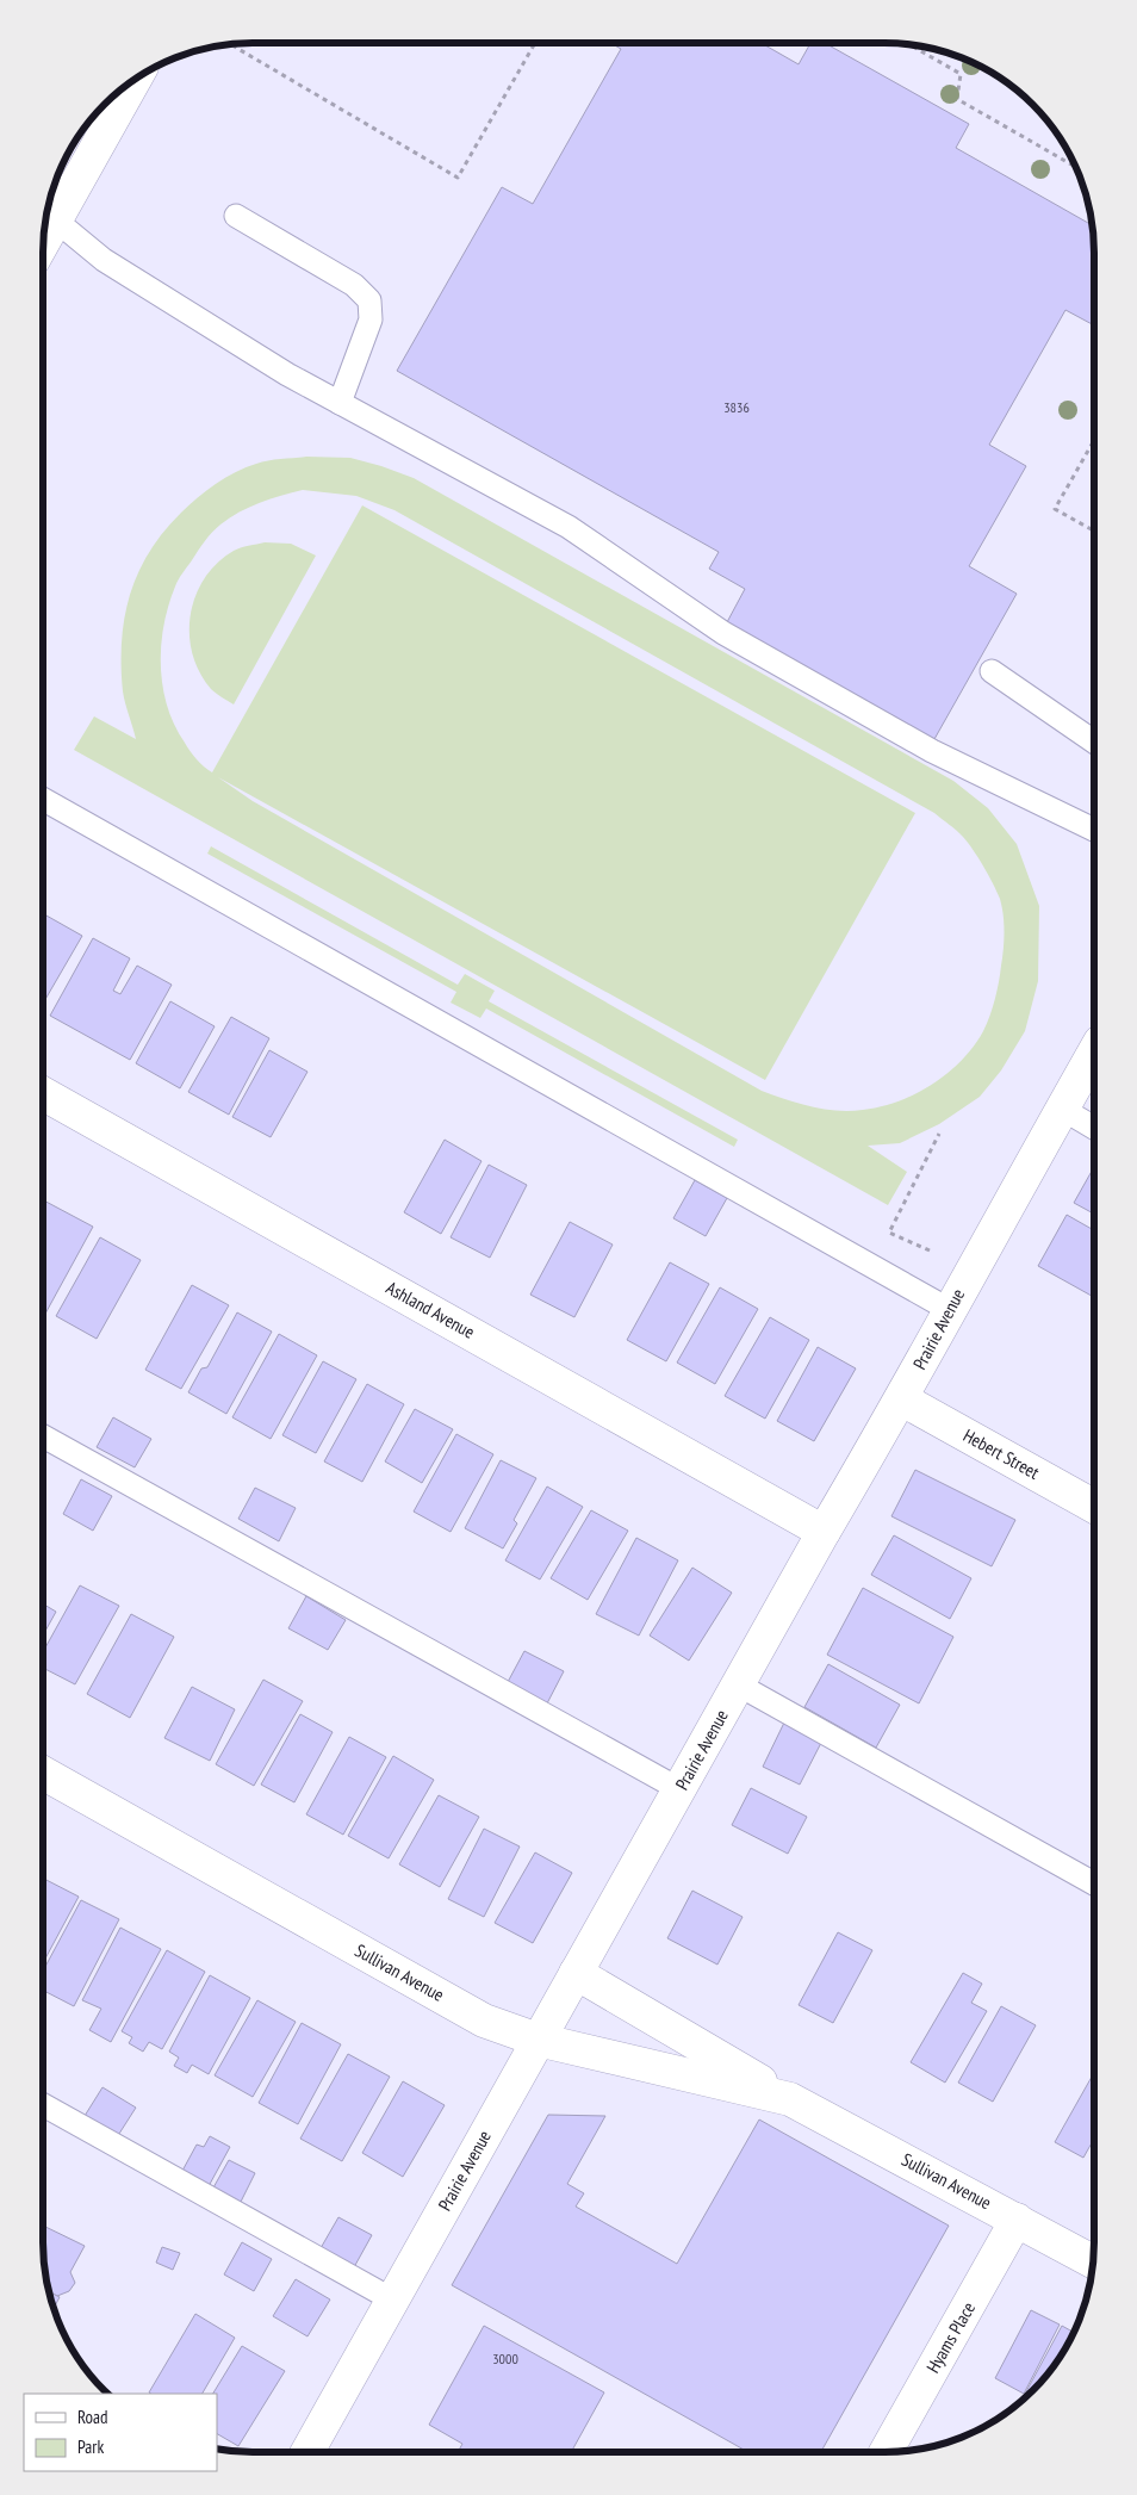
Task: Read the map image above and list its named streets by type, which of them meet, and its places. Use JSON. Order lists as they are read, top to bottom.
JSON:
{
  "streets": {
    "street": [
      "Ashland Avenue",
      "Prairie Avenue",
      "Hebert Street",
      "Sullivan Avenue",
      "Hyams Place"
    ]
  },
  "crossings": [
    ["Ashland Avenue", "Prairie Avenue"],
    ["Prairie Avenue", "Hebert Street"],
    ["Prairie Avenue", "Sullivan Avenue"],
    ["Sullivan Avenue", "Hyams Place"]
  ],
  "house_numbers": ["3836", "3000"],
  "legend": ["Road", "Park"]
}
